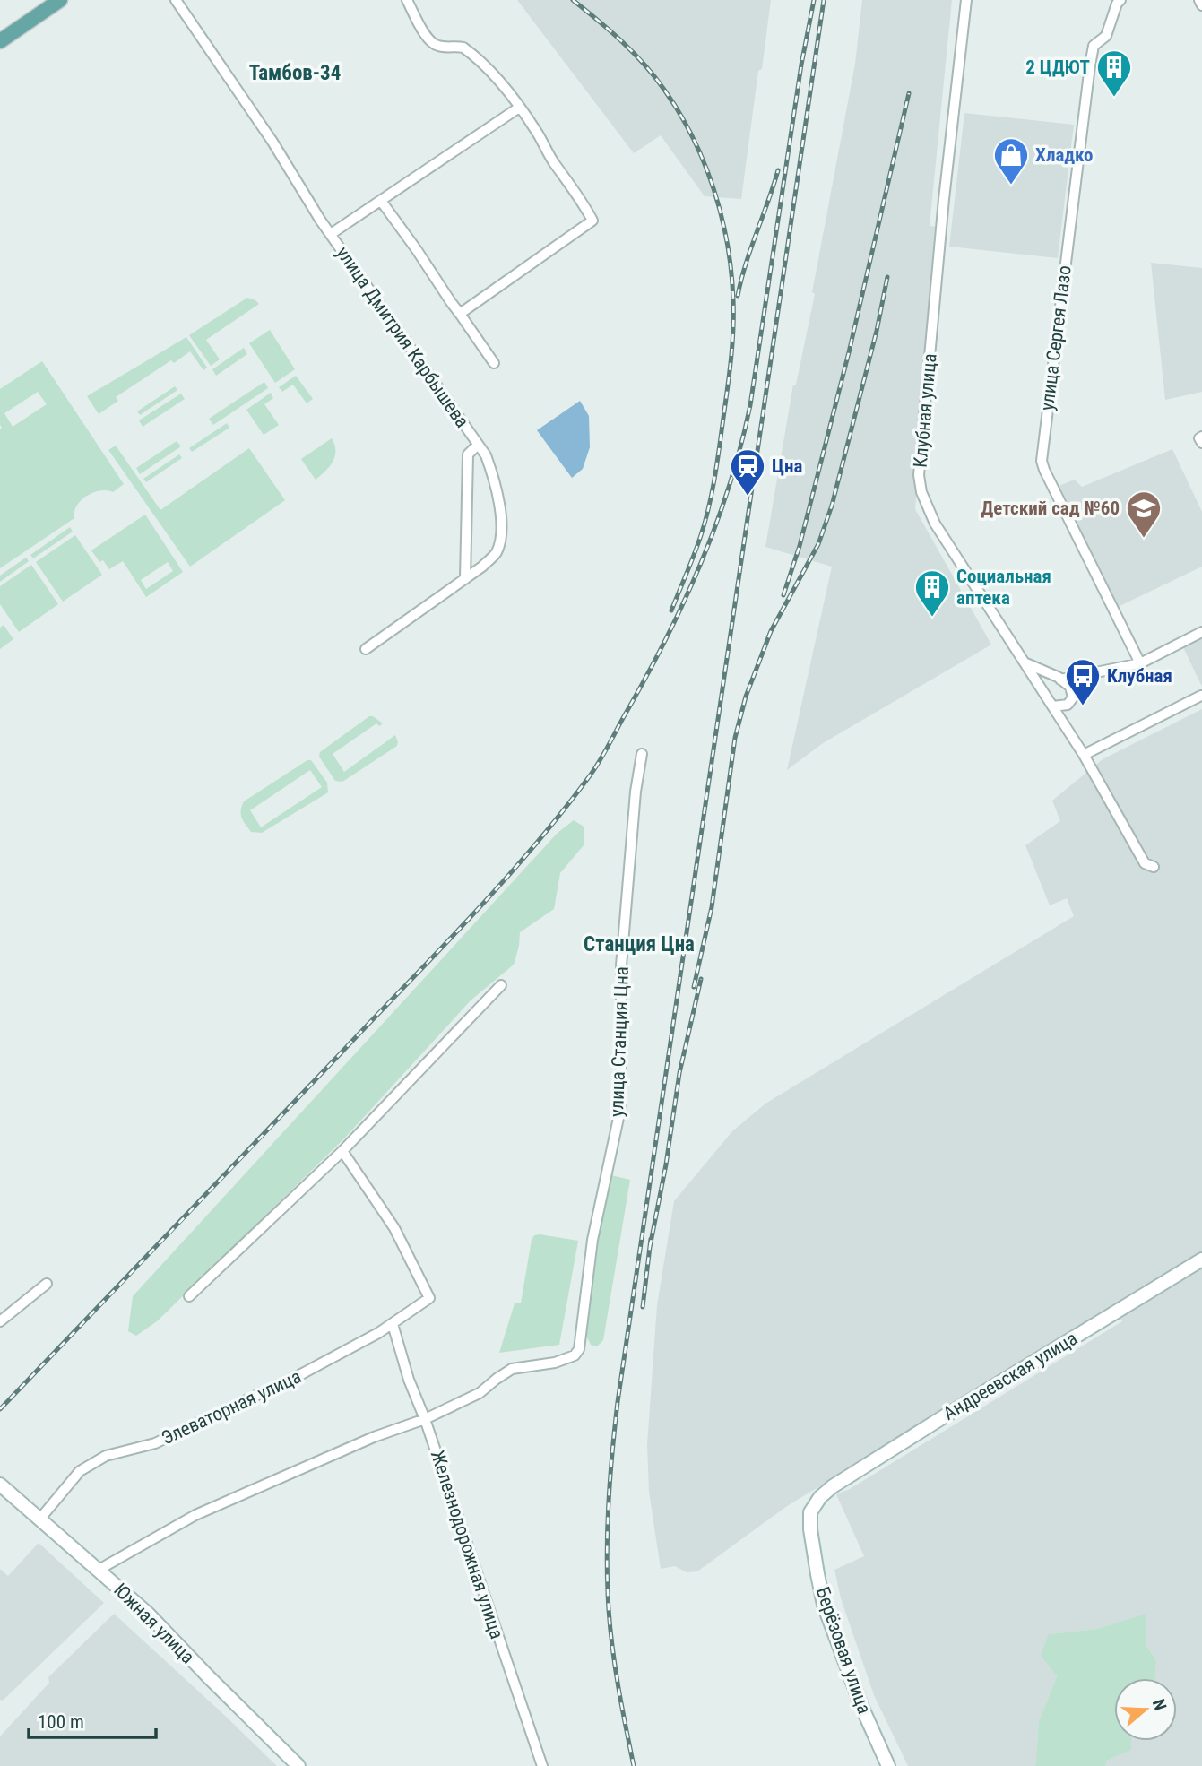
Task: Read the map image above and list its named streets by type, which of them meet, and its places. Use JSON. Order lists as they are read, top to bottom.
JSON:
{
  "streets": {
    "street": [
      "улица Дмитрия Карбышева",
      "улица Сергея Лазо",
      "Клубная улица",
      "улица Станция Цна",
      "Андреевская улица",
      "Элеваторная улица",
      "Железнодорожная улица",
      "Южная улица",
      "Берёзовая улица"
    ]
  },
  "crossings": [
    ["улица Станция Цна", "Железнодорожная улица"],
    ["улица Станция Цна", "Южная улица"],
    ["Андреевская улица", "Берёзовая улица"],
    ["Элеваторная улица", "Железнодорожная улица"],
    ["Элеваторная улица", "Южная улица"]
  ],
  "districts": ["Тамбов-34", "Станция Цна"],
  "places": {
    "building": ["2 ЦДЮТ", "Социальная аптека"],
    "shop": ["Хладко"],
    "station": ["Цна"],
    "school or university": ["Детский сад №60"],
    "bus stop": ["Клубная"]
  },
  "scale_bar": "100 m",
  "north": "right"
}
